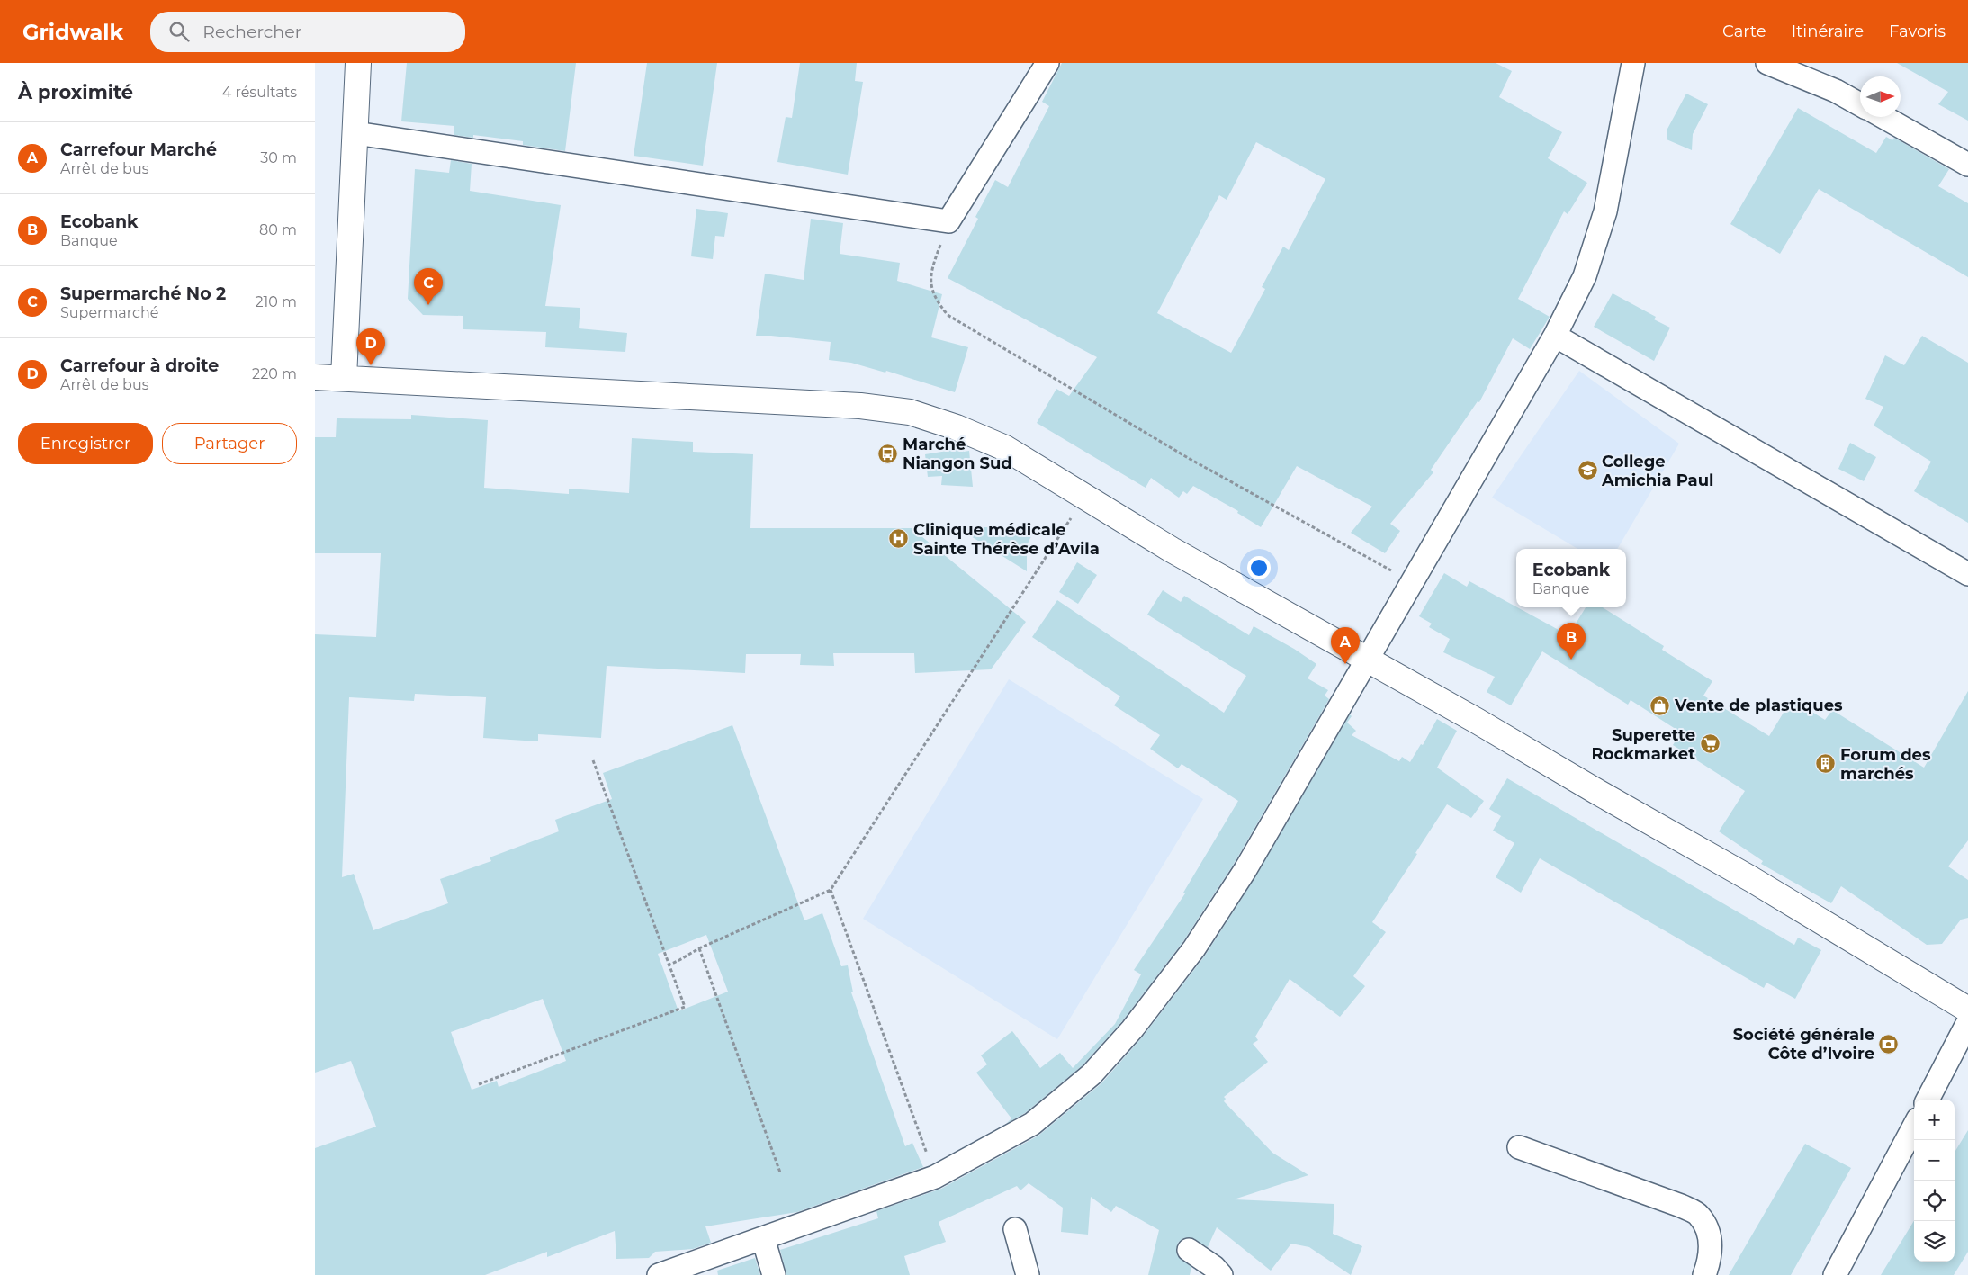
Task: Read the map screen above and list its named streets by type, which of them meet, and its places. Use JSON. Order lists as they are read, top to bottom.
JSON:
{
  "places": {
    "bus stop": ["Marché Niangon Sud"],
    "school or university": ["College Amichia Paul"],
    "hospital": ["Clinique médicale Sainte Thérèse d’Avila"],
    "shop": ["Vente de plastiques"],
    "supermarket": ["Superette Rockmarket"],
    "building": ["Forum des marchés"],
    "bank": ["Société générale Côte d’Ivoire"]
  },
  "north": "right",
  "page": {
    "header": "Gridwalk",
    "search": "Rechercher",
    "nav": ["Carte", "Itinéraire", "Favoris"],
    "heading": ["À proximité", "4 résultats"],
    "list": [
      {
        "mark": "A",
        "name": "Carrefour Marché",
        "note": "Arrêt de bus",
        "value": "30 m"
      },
      {
        "mark": "B",
        "name": "Ecobank",
        "note": "Banque",
        "value": "80 m"
      },
      {
        "mark": "C",
        "name": "Supermarché No 2",
        "note": "Supermarché",
        "value": "210 m"
      },
      {
        "mark": "D",
        "name": "Carrefour à droite",
        "note": "Arrêt de bus",
        "value": "220 m"
      }
    ],
    "pins": [
      "C",
      "D",
      "B",
      "A"
    ],
    "buttons": ["Enregistrer", "Partager"],
    "popup": ["Ecobank", "Banque"],
    "map_buttons": ["+", "−"]
  }
}
